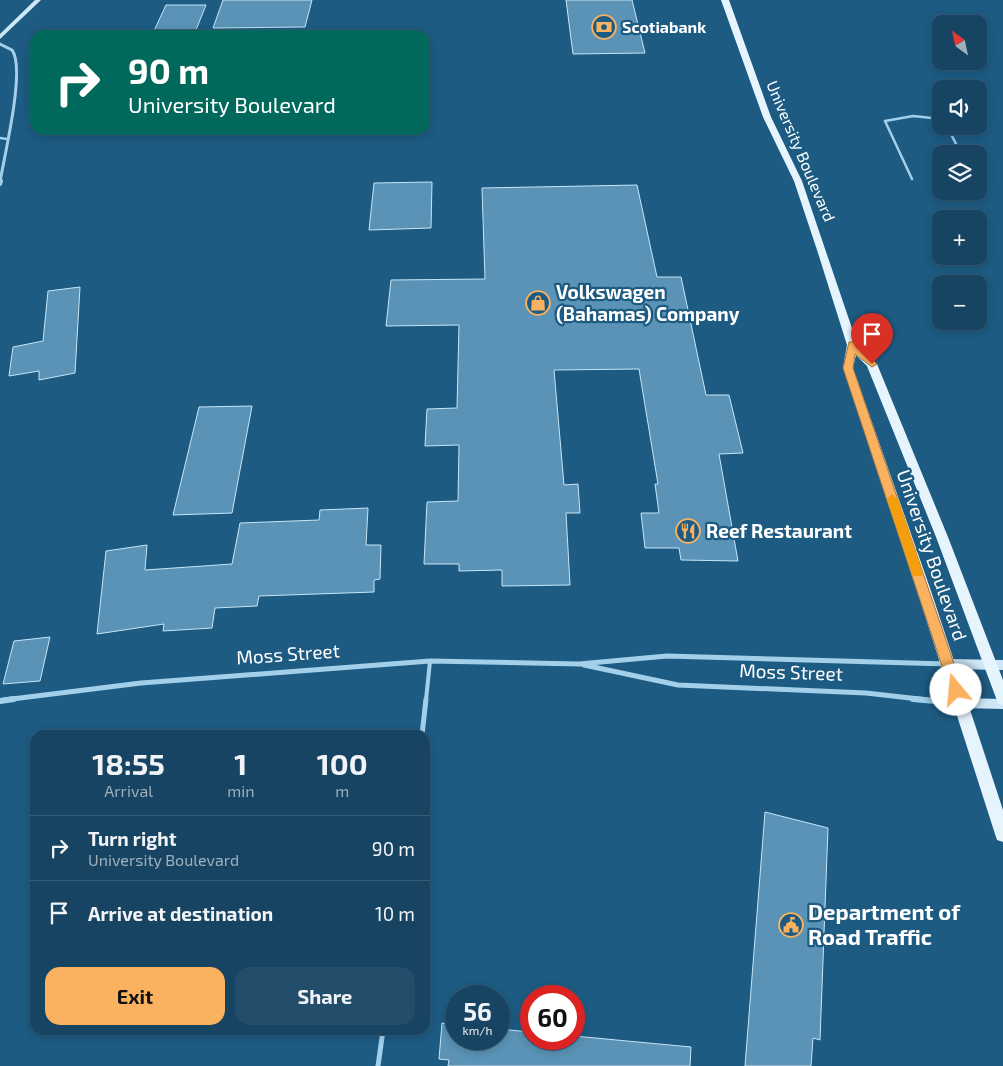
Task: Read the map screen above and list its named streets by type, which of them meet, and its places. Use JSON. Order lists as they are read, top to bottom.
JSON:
{
  "streets": {
    "main road": ["University Boulevard"],
    "street": ["Moss Street"]
  },
  "crossings": [
    ["University Boulevard", "Moss Street"]
  ],
  "places": {
    "bank": ["Scotiabank"],
    "shop": ["Volkswagen (Bahamas) Company"],
    "restaurant": ["Reef Restaurant"],
    "public building": ["Department of Road Traffic"]
  },
  "north": "top left",
  "page": {
    "map_buttons": ["+", "−"],
    "turn": ["90 m", "University Boulevard"],
    "eta": [
      "18:55",
      "Arrival",
      "1",
      "min",
      "100",
      "m"
    ],
    "list": [
      {
        "name": "Turn right",
        "note": "University Boulevard",
        "value": "90 m"
      },
      {
        "name": "Arrive at destination",
        "value": "10 m"
      }
    ],
    "buttons": ["Exit", "Share"],
    "speed": "56 km/h",
    "limit": "60"
  }
}
